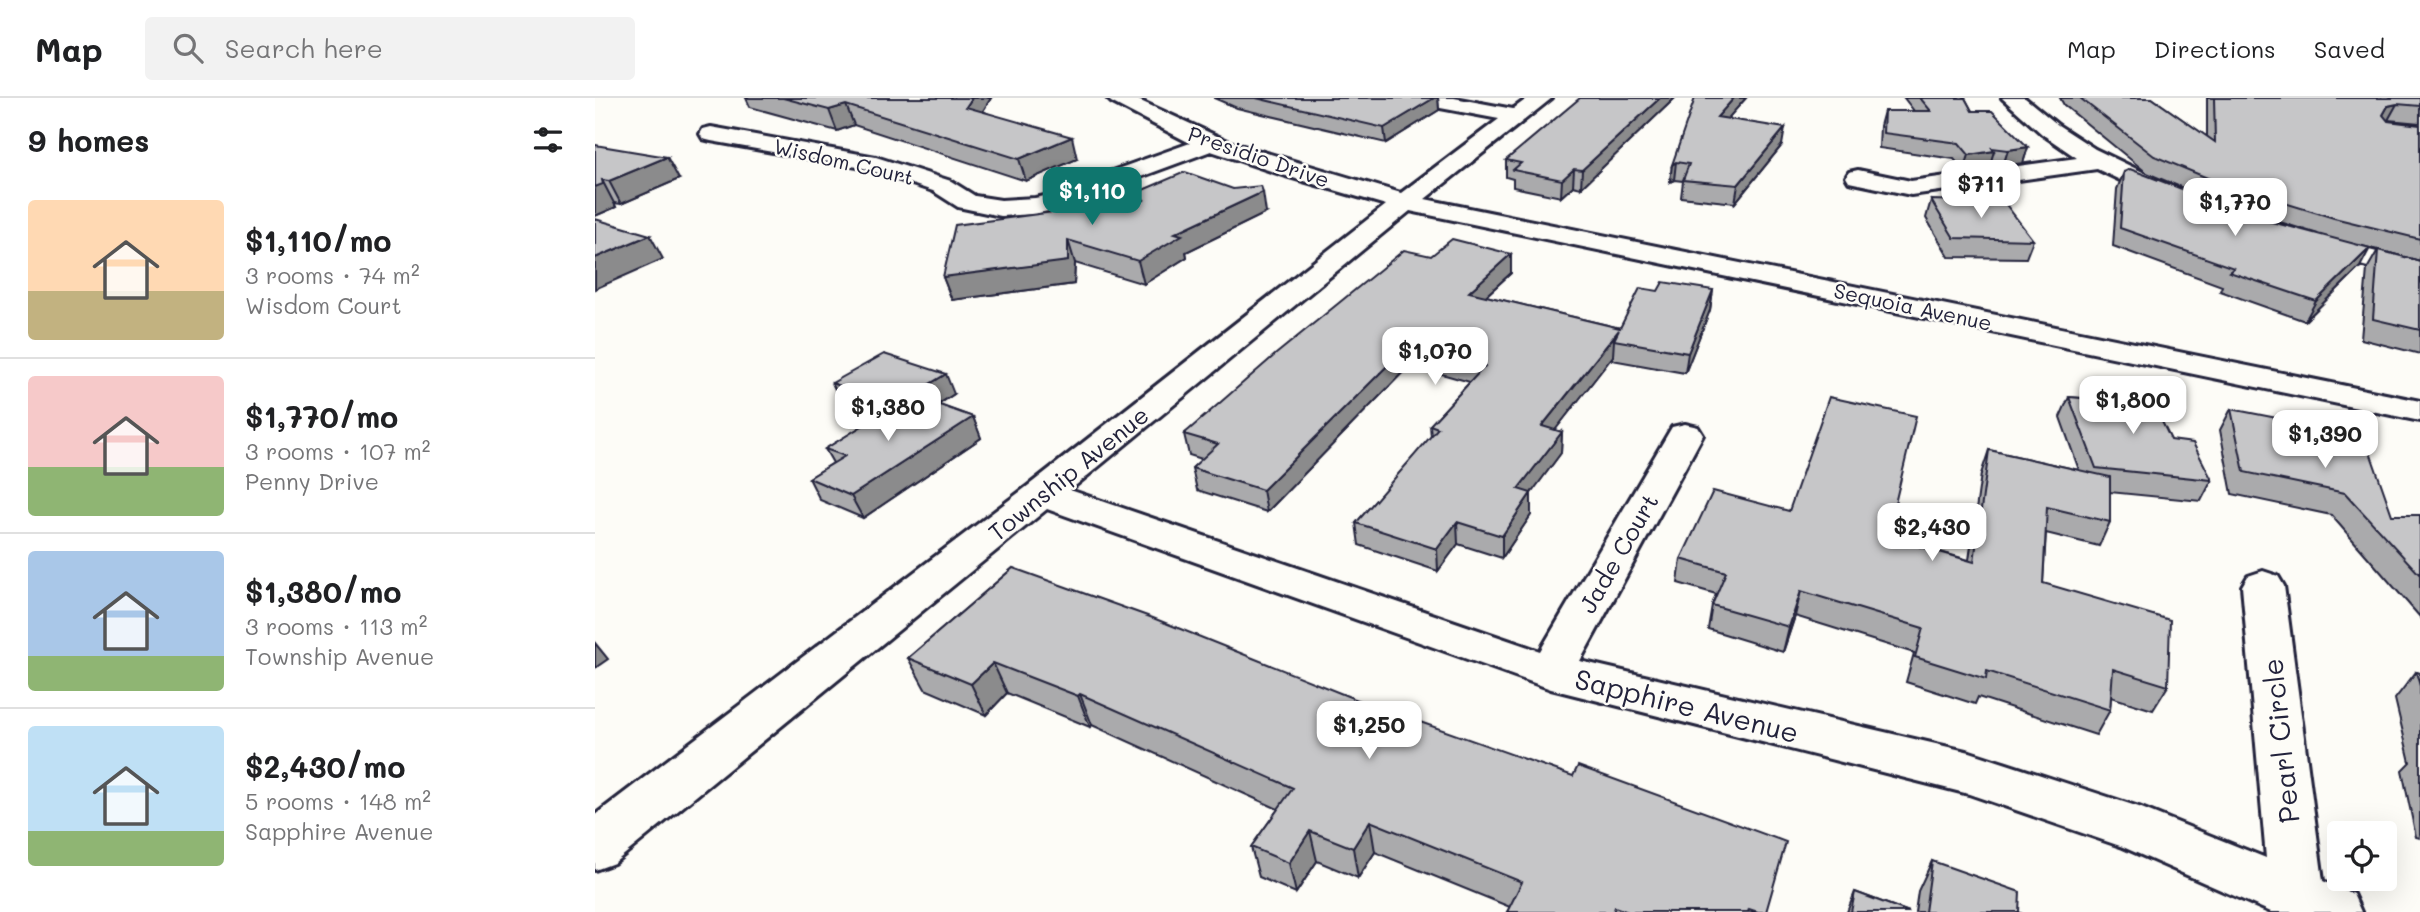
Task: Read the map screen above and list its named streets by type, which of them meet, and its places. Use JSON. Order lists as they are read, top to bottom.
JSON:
{
  "streets": {
    "street": [
      "Presidio Drive",
      "Wisdom Court",
      "Sequoia Avenue",
      "Township Avenue",
      "Jade Court",
      "Sapphire Avenue",
      "Pearl Circle"
    ]
  },
  "crossings": [
    ["Presidio Drive", "Wisdom Court"],
    ["Presidio Drive", "Sequoia Avenue"],
    ["Presidio Drive", "Township Avenue"],
    ["Sequoia Avenue", "Township Avenue"],
    ["Township Avenue", "Sapphire Avenue"],
    ["Jade Court", "Sapphire Avenue"],
    ["Sapphire Avenue", "Pearl Circle"]
  ],
  "page": {
    "header": "Map",
    "search": "Search here",
    "nav": ["Map", "Directions", "Saved"],
    "heading": "9 homes",
    "price": [
      "$711",
      "$1,110",
      "$1,770",
      "$1,070",
      "$1,800",
      "$1,380",
      "$1,390",
      "$2,430",
      "$1,250"
    ],
    "list": [
      {
        "name": "$1,110/mo",
        "note": "3 rooms · 74 m² · Wisdom Court"
      },
      {
        "name": "$1,770/mo",
        "note": "3 rooms · 107 m² · Penny Drive"
      },
      {
        "name": "$1,380/mo",
        "note": "3 rooms · 113 m² · Township Avenue"
      },
      {
        "name": "$2,430/mo",
        "note": "5 rooms · 148 m² · Sapphire Avenue"
      }
    ]
  }
}
